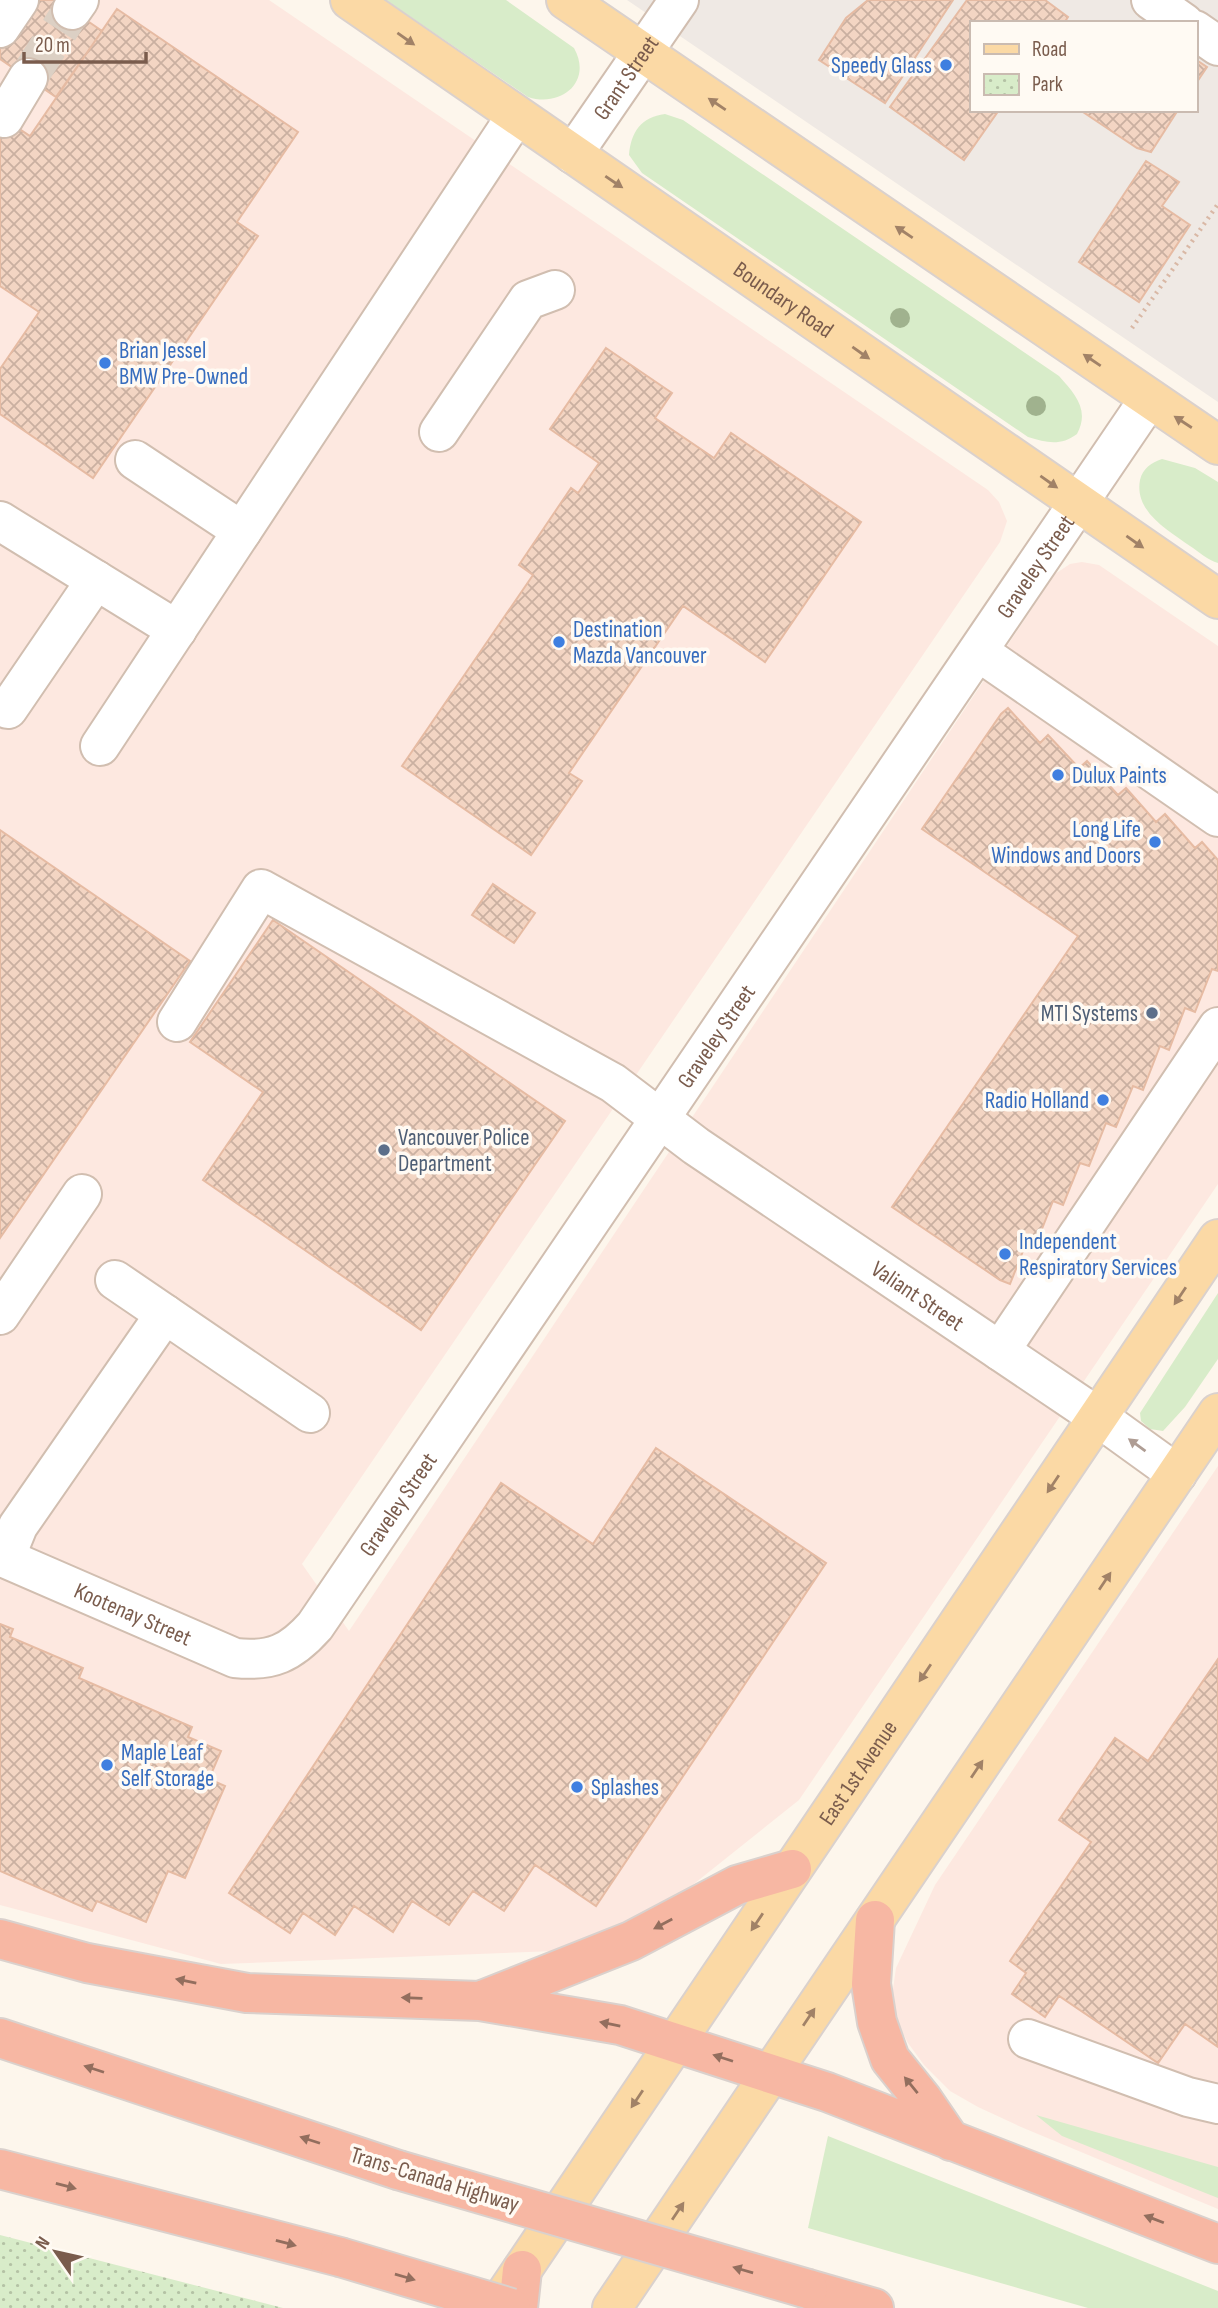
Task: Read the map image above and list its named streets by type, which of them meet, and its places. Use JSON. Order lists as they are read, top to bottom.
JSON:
{
  "streets": {
    "highway": ["Trans-Canada Highway"],
    "main road": ["Boundary Road", "East 1st Avenue"],
    "street": [
      "Grant Street",
      "Graveley Street",
      "Valiant Street",
      "Kootenay Street"
    ]
  },
  "crossings": [
    ["Grant Street", "Boundary Road"],
    ["Boundary Road", "Graveley Street"],
    ["Graveley Street", "Valiant Street"],
    ["Graveley Street", "Kootenay Street"],
    ["Valiant Street", "East 1st Avenue"]
  ],
  "places": [
    "Speedy Glass",
    "Brian Jessel BMW Pre-Owned",
    "Destination Mazda Vancouver",
    "Dulux Paints",
    "Long Life Windows and Doors",
    "MTI Systems",
    "Radio Holland",
    "Vancouver Police Department",
    "Independent Respiratory Services",
    "Maple Leaf Self Storage",
    "Splashes"
  ],
  "legend": ["Road", "Park"],
  "scale_bar": "20 m",
  "north": "top left"
}
